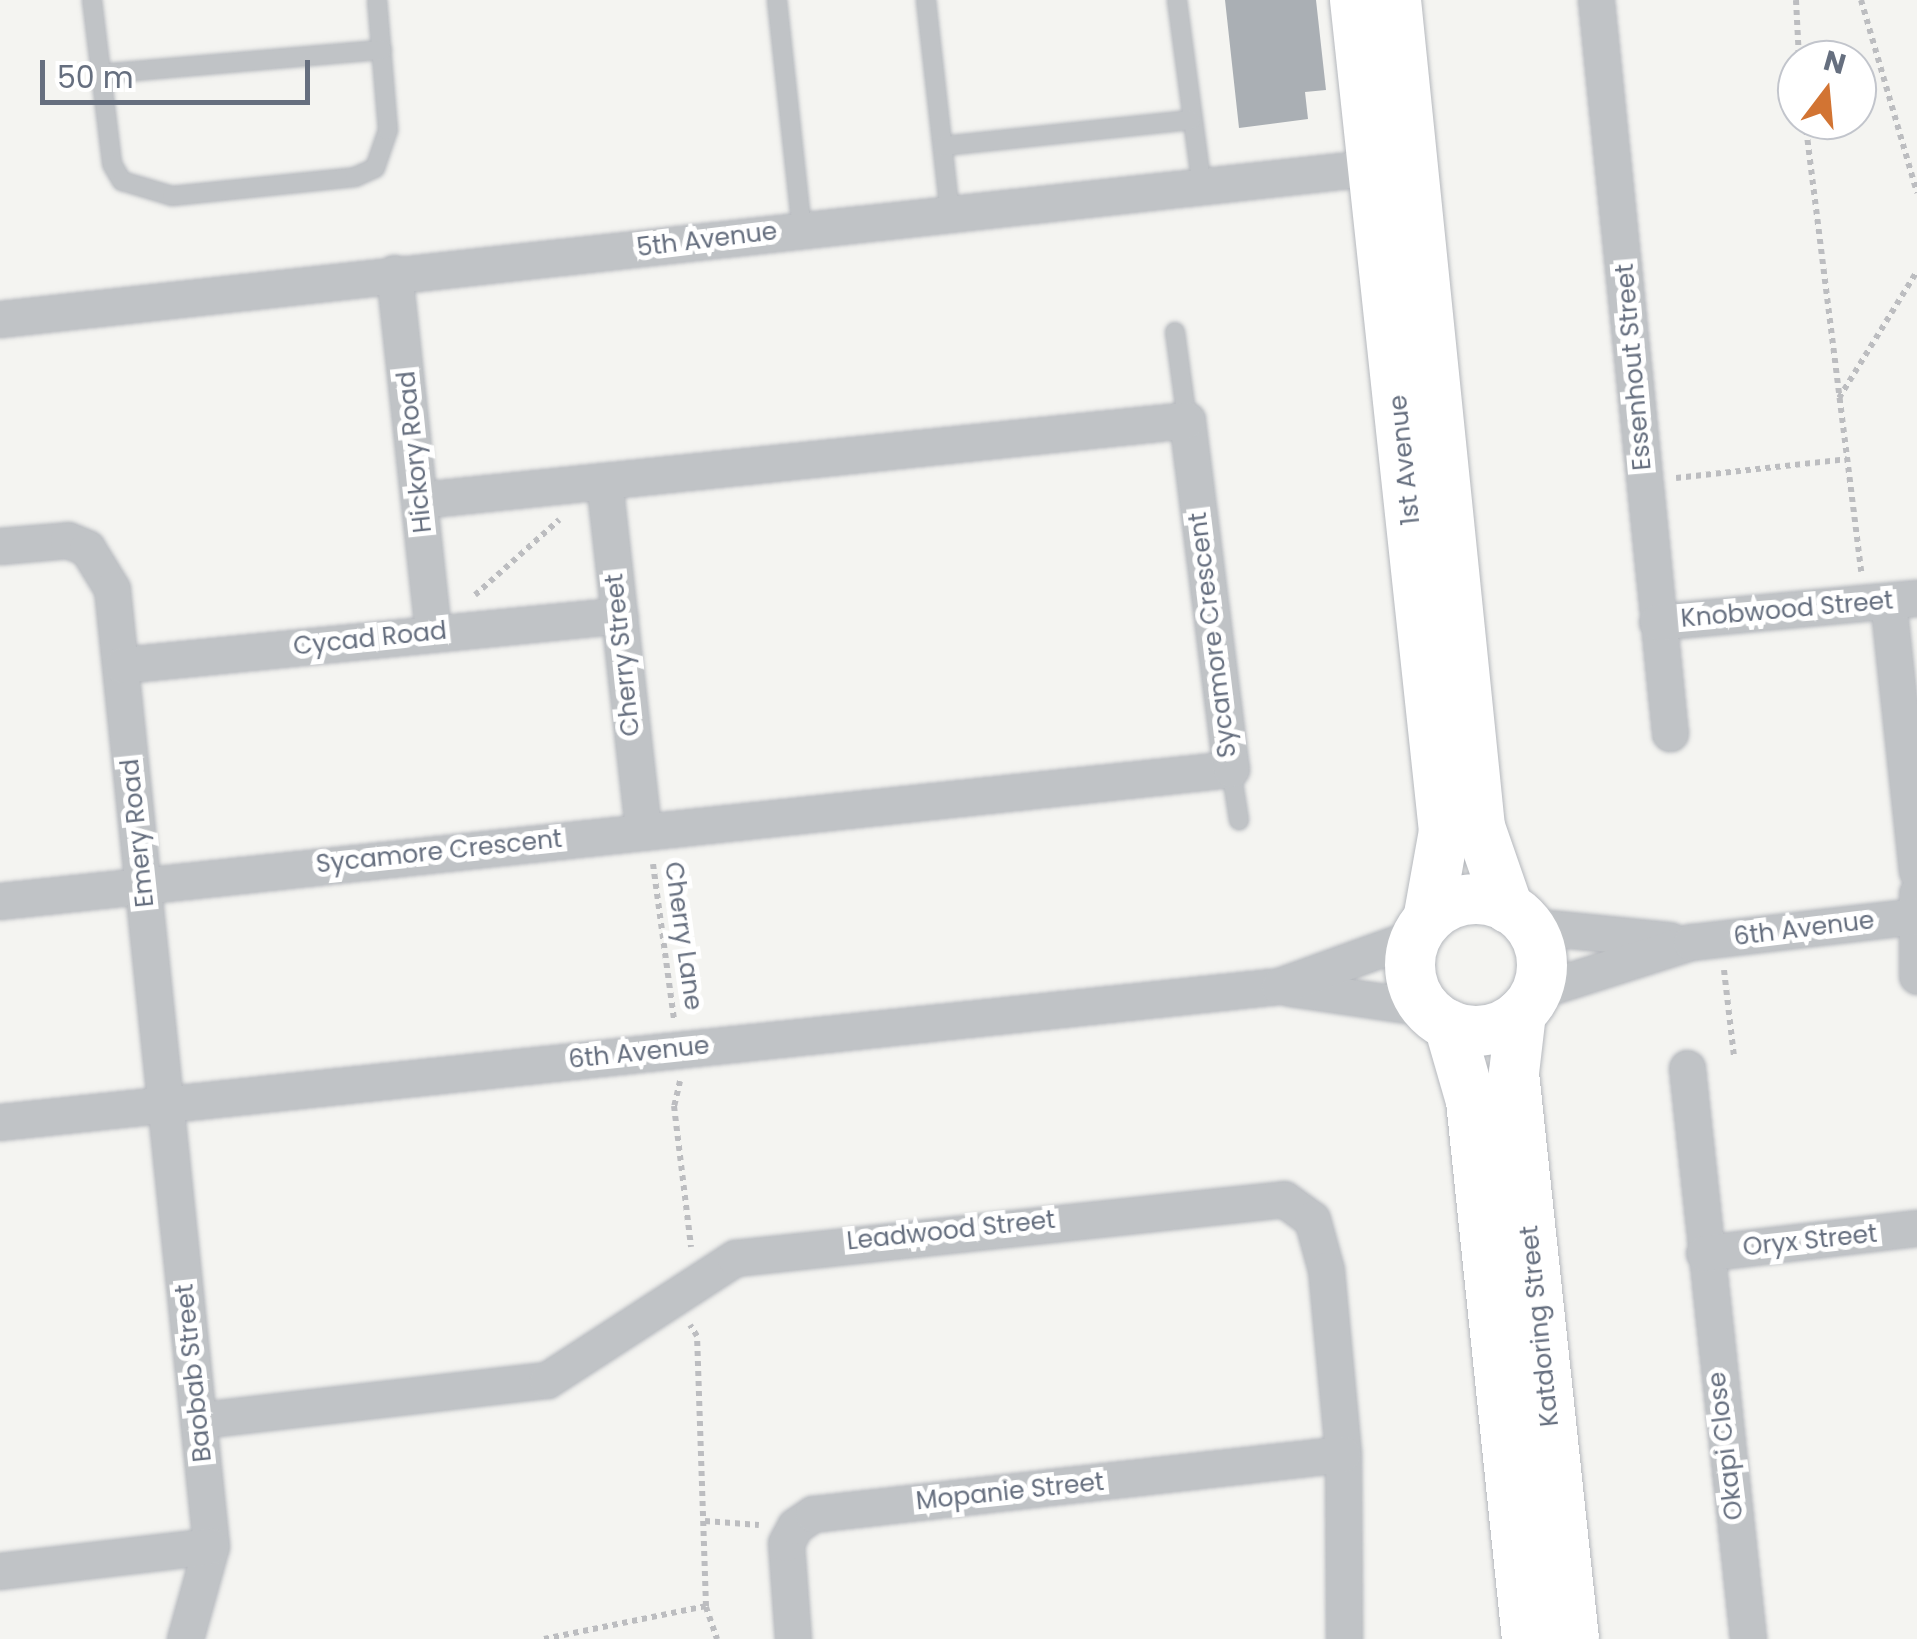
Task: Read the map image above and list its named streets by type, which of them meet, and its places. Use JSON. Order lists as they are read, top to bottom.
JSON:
{
  "streets": {
    "street": [
      "5th Avenue",
      "Essenhout Street",
      "Hickory Road",
      "1st Avenue",
      "Knobwood Street",
      "Sycamore Crescent",
      "Cycad Road",
      "Cherry Street",
      "Emery Road",
      "6th Avenue",
      "Leadwood Street",
      "Oryx Street",
      "Katdoring Street",
      "Baobab Street",
      "Okapi Close",
      "Mopanie Street"
    ],
    "path": ["Cherry Lane"]
  },
  "crossings": [
    ["5th Avenue", "Hickory Road"],
    ["5th Avenue", "1st Avenue"],
    ["Essenhout Street", "Knobwood Street"],
    ["Hickory Road", "Cycad Road"],
    ["1st Avenue", "6th Avenue"],
    ["1st Avenue", "Katdoring Street"],
    ["Sycamore Crescent", "Cherry Street"],
    ["Sycamore Crescent", "Emery Road"],
    ["Sycamore Crescent", "Cherry Lane"],
    ["Cycad Road", "Cherry Street"],
    ["Cycad Road", "Emery Road"],
    ["Cherry Street", "Cherry Lane"],
    ["Emery Road", "6th Avenue"],
    ["Emery Road", "Baobab Street"],
    ["6th Avenue", "Katdoring Street"],
    ["6th Avenue", "Baobab Street"],
    ["Leadwood Street", "Baobab Street"],
    ["Leadwood Street", "Mopanie Street"],
    ["Oryx Street", "Okapi Close"]
  ],
  "scale_bar": "50 m",
  "north": "top"
}
